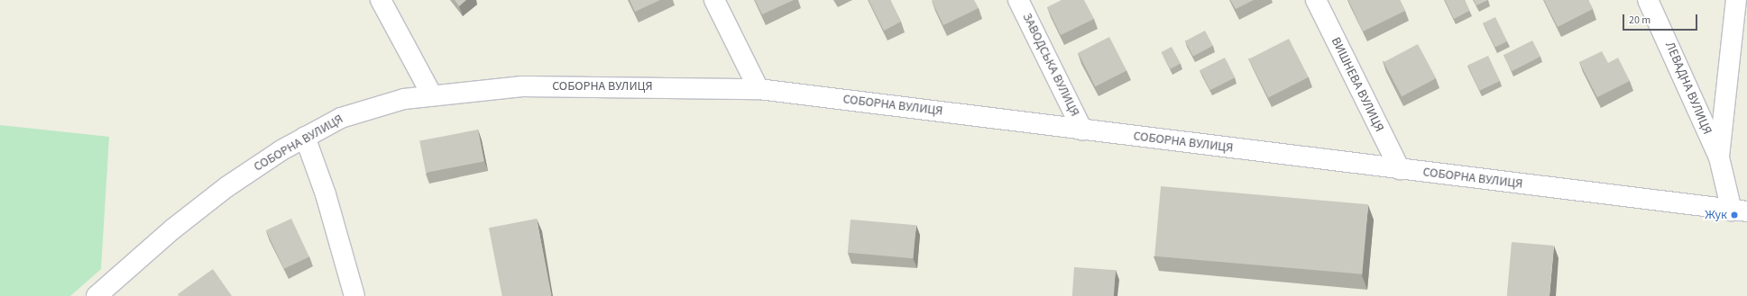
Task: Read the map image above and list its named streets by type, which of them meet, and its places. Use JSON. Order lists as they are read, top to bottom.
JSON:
{
  "streets": {
    "street": [
      "ЗАВОДСЬКА ВУЛИЦЯ",
      "ВИШНЕВА ВУЛИЦЯ",
      "СОБОРНА ВУЛИЦЯ",
      "ЛЕВАДНА ВУЛИЦЯ"
    ]
  },
  "crossings": [
    ["ЗАВОДСЬКА ВУЛИЦЯ", "СОБОРНА ВУЛИЦЯ"],
    ["ВИШНЕВА ВУЛИЦЯ", "СОБОРНА ВУЛИЦЯ"]
  ],
  "places": ["Жук"],
  "scale_bar": "20 m"
}
